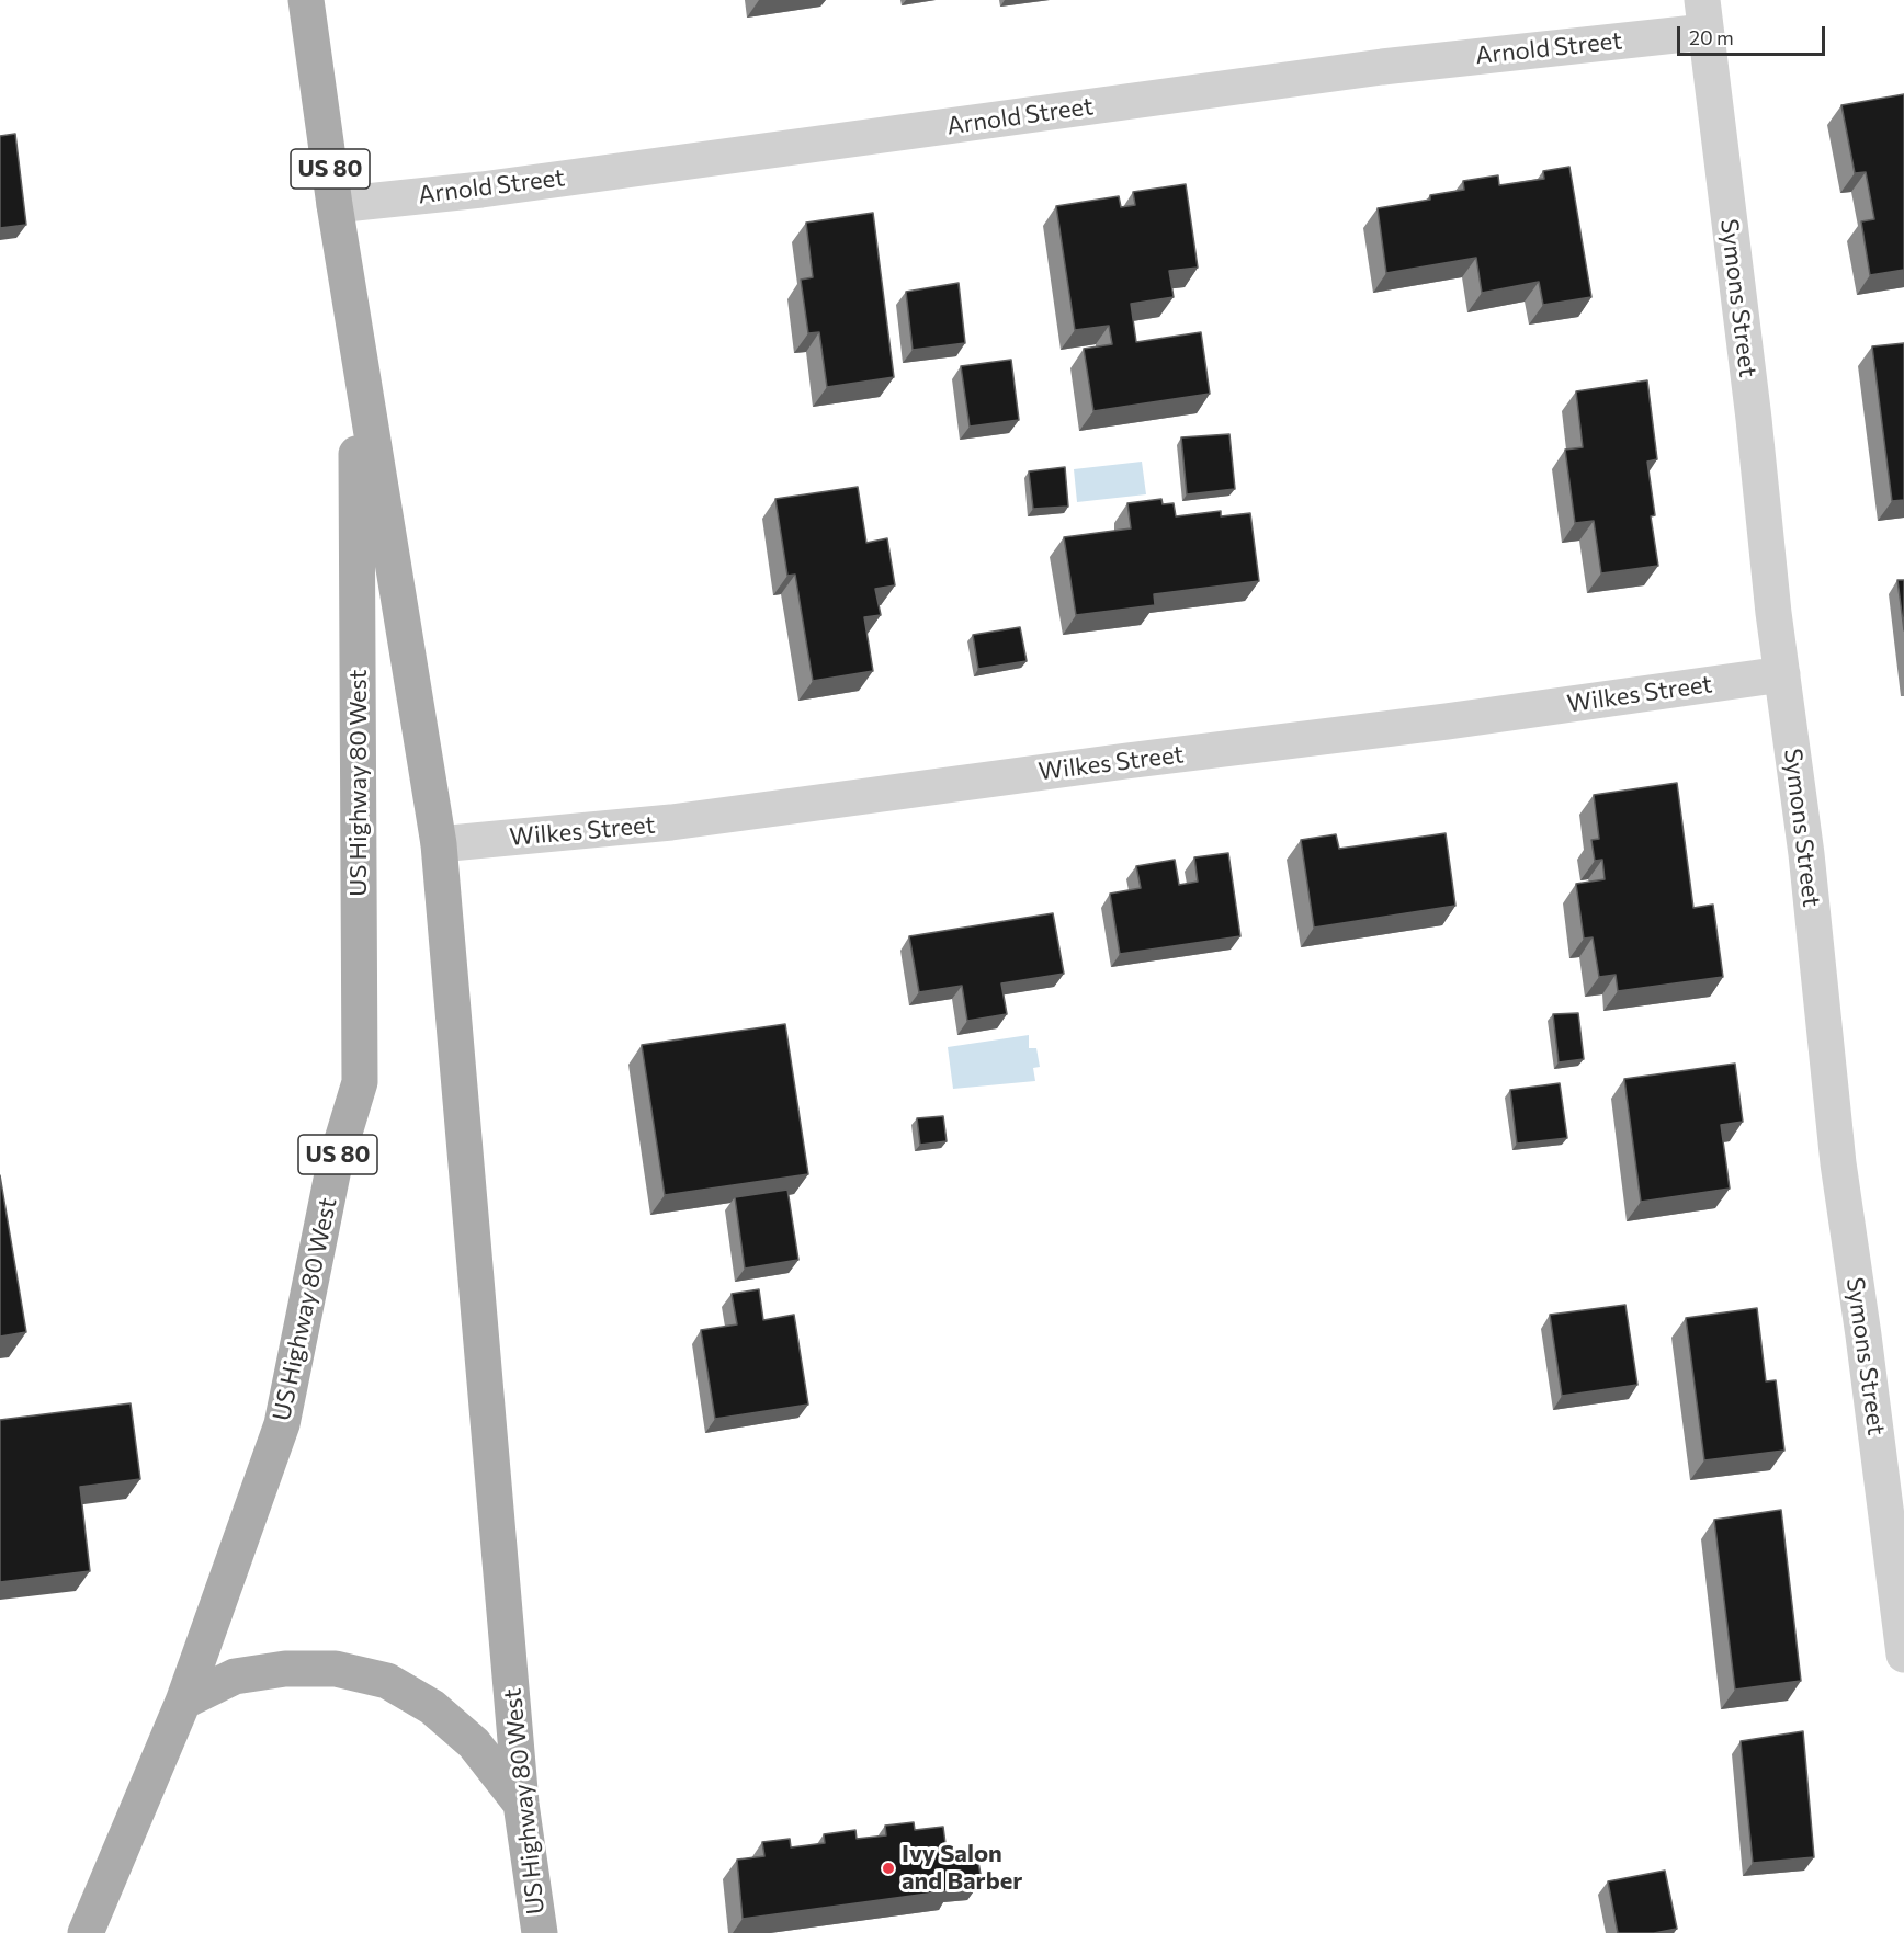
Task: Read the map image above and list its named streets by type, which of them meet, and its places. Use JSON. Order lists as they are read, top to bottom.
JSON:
{
  "streets": {
    "main road": ["US 80", "US Highway 80 West"],
    "street": ["Arnold Street", "Symons Street", "Wilkes Street"]
  },
  "crossings": [
    ["Arnold Street", "Symons Street"],
    ["Arnold Street", "US Highway 80 West"],
    ["Symons Street", "Wilkes Street"],
    ["Wilkes Street", "US Highway 80 West"]
  ],
  "places": ["Ivy Salon and Barber"],
  "scale_bar": "20 m"
}
